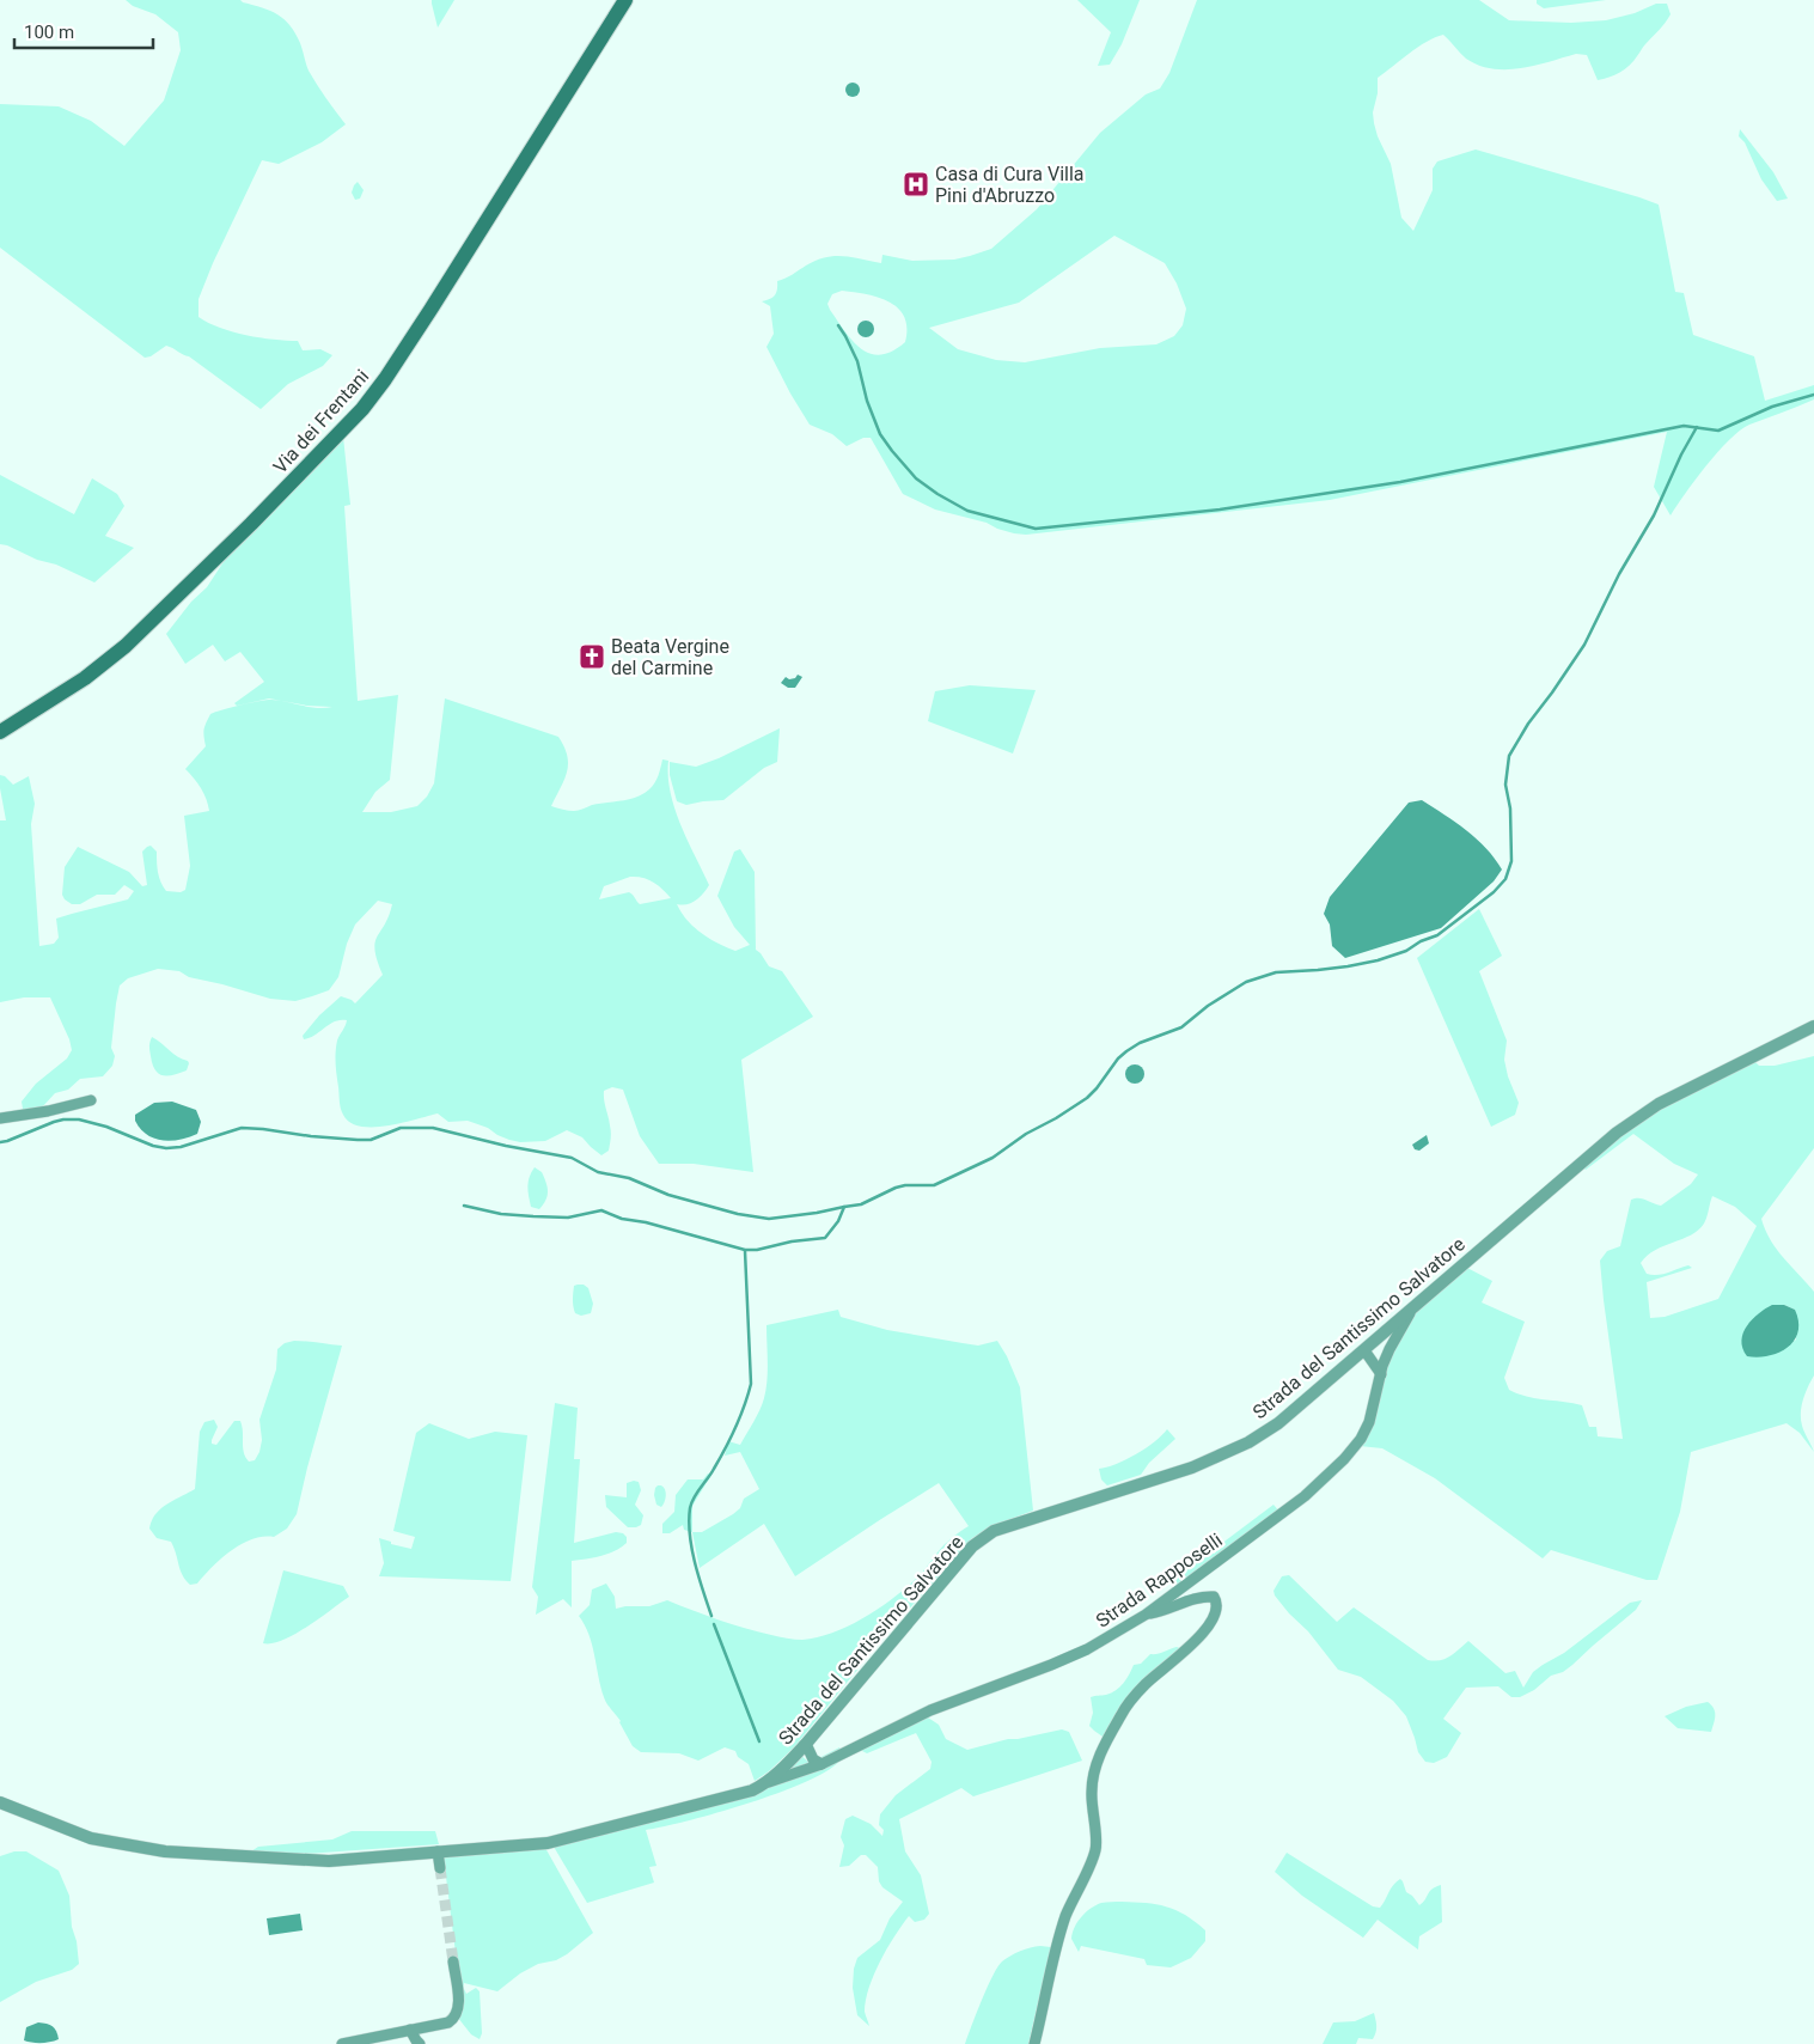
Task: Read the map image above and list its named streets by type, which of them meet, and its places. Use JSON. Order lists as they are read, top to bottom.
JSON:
{
  "streets": {
    "main road": ["Via dei Frentani"],
    "street": ["Strada del Santissimo Salvatore", "Strada Rapposelli"]
  },
  "crossings": [
    ["Strada del Santissimo Salvatore", "Strada Rapposelli"]
  ],
  "places": {
    "hospital": ["Casa di Cura Villa Pini d'Abruzzo"],
    "church": ["Beata Vergine del Carmine"]
  },
  "scale_bar": "100 m"
}
